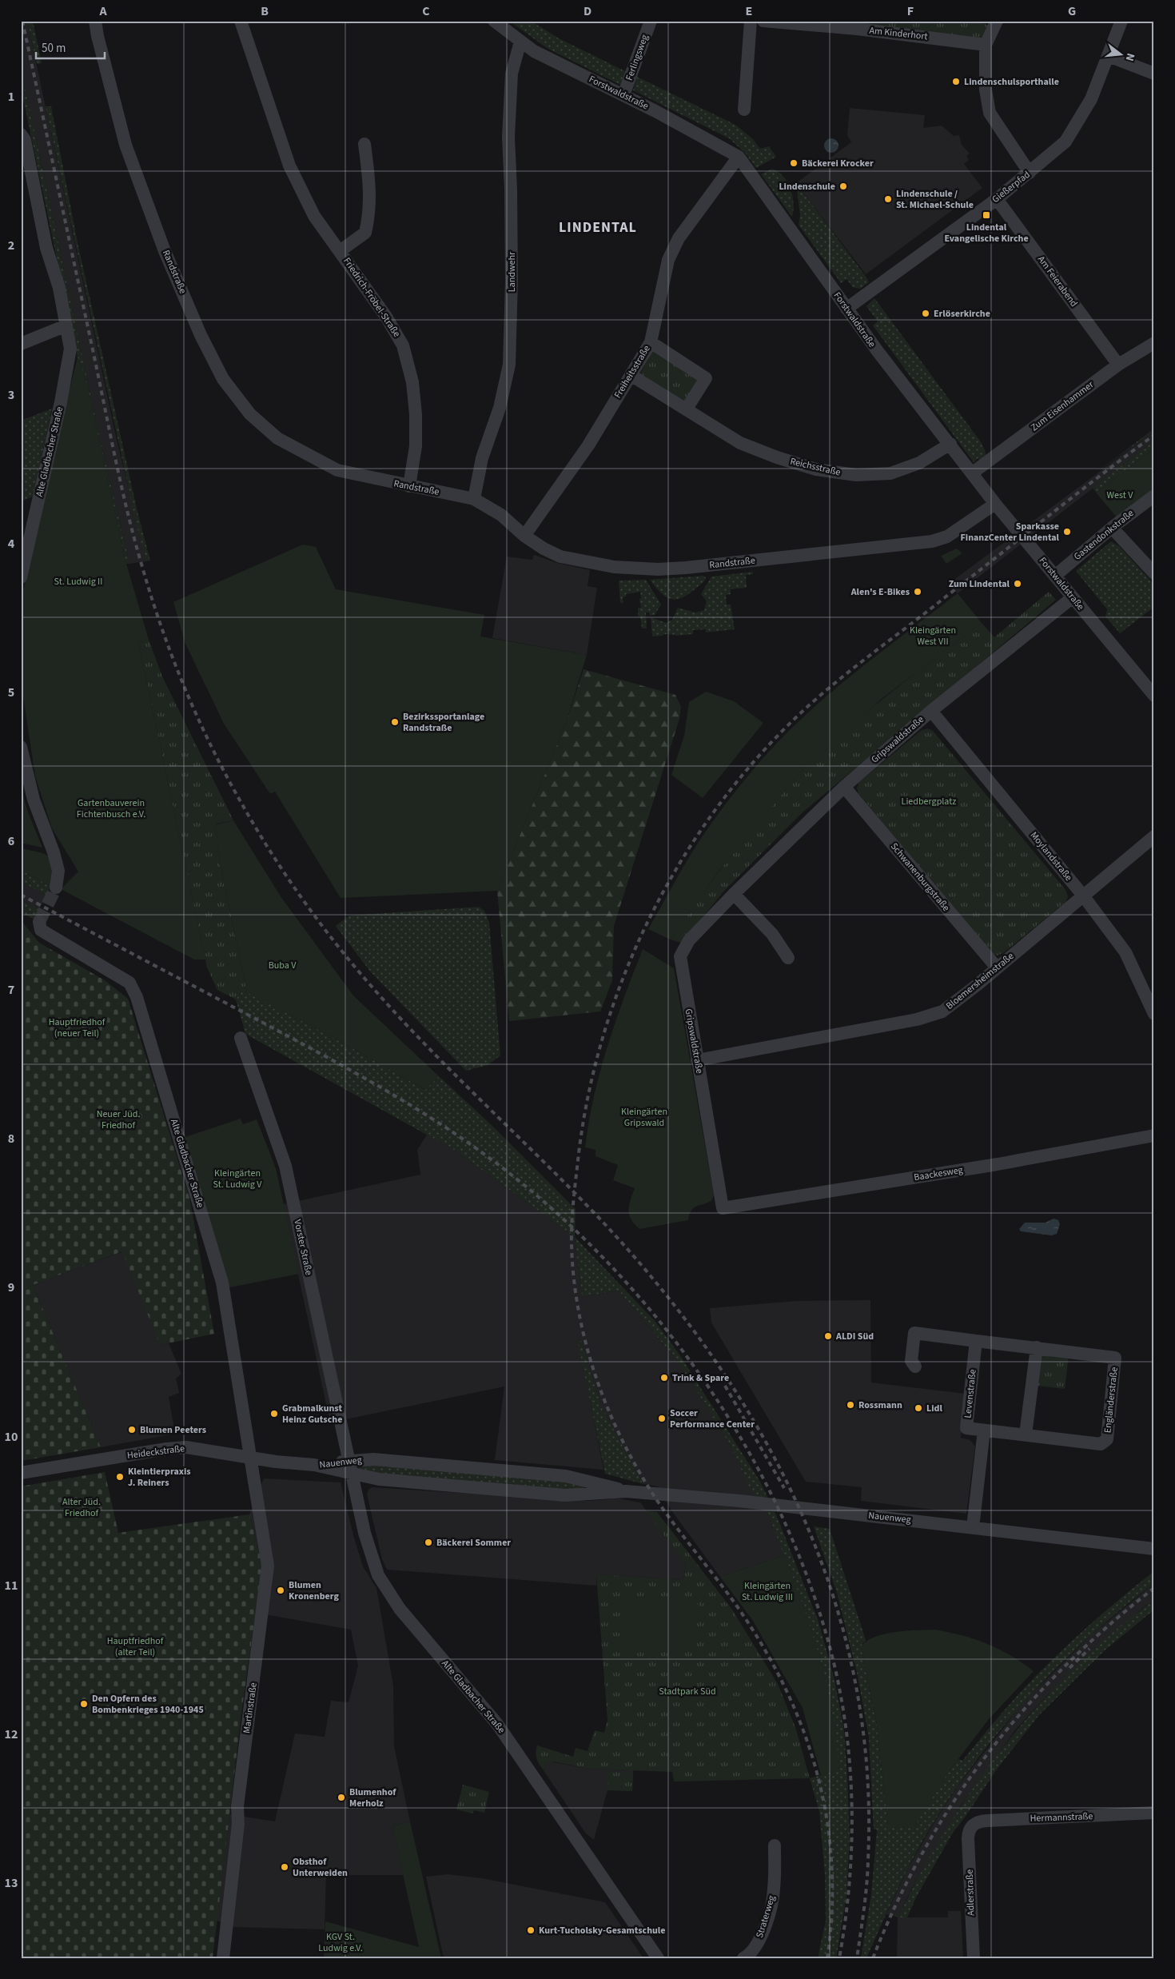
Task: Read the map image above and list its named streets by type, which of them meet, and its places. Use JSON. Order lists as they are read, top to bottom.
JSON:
{
  "streets": {
    "street": [
      "Am Kinderhort",
      "Ferlingsweg",
      "Forstwaldstraße",
      "Gießerpfad",
      "Randstraße",
      "Landwehr",
      "Am Feierabend",
      "Friedrich-Fröbel-Straße",
      "Freiheitsstraße",
      "Zum Eisenhammer",
      "Alte Gladbacher Straße",
      "Reichsstraße",
      "Gastendonkstraße",
      "Gripswaldstraße",
      "Moylandstraße",
      "Schwanenburgstraße",
      "Bloemersheimstraße",
      "Baackesweg",
      "Vorster Straße",
      "Levenstraße",
      "Engländerstraße",
      "Heideckstraße",
      "Nauenweg",
      "Martinstraße",
      "Hermannstraße",
      "Adlerstraße",
      "Straterweg"
    ]
  },
  "crossings": [
    ["Ferlingsweg", "Forstwaldstraße"],
    ["Forstwaldstraße", "Gießerpfad"],
    ["Forstwaldstraße", "Randstraße"],
    ["Forstwaldstraße", "Landwehr"],
    ["Forstwaldstraße", "Freiheitsstraße"],
    ["Forstwaldstraße", "Zum Eisenhammer"],
    ["Forstwaldstraße", "Reichsstraße"],
    ["Forstwaldstraße", "Gastendonkstraße"],
    ["Forstwaldstraße", "Gripswaldstraße"],
    ["Gießerpfad", "Am Feierabend"],
    ["Randstraße", "Landwehr"],
    ["Randstraße", "Friedrich-Fröbel-Straße"],
    ["Randstraße", "Freiheitsstraße"],
    ["Am Feierabend", "Zum Eisenhammer"],
    ["Freiheitsstraße", "Reichsstraße"],
    ["Alte Gladbacher Straße", "Vorster Straße"],
    ["Alte Gladbacher Straße", "Heideckstraße"],
    ["Alte Gladbacher Straße", "Nauenweg"],
    ["Alte Gladbacher Straße", "Martinstraße"],
    ["Gripswaldstraße", "Moylandstraße"],
    ["Gripswaldstraße", "Schwanenburgstraße"],
    ["Gripswaldstraße", "Bloemersheimstraße"],
    ["Gripswaldstraße", "Baackesweg"],
    ["Moylandstraße", "Bloemersheimstraße"],
    ["Schwanenburgstraße", "Bloemersheimstraße"],
    ["Vorster Straße", "Nauenweg"],
    ["Levenstraße", "Engländerstraße"],
    ["Heideckstraße", "Nauenweg"],
    ["Heideckstraße", "Martinstraße"],
    ["Hermannstraße", "Adlerstraße"]
  ],
  "districts": ["LINDENTAL"],
  "parks": [
    "West V",
    "St. Ludwig II",
    "Kleingärten West VII",
    "Liedbergplatz",
    "Gartenbauverein Fichtenbusch e.V.",
    "Buba V",
    "Hauptfriedhof (neuer Teil)",
    "Kleingärten Gripswald",
    "Neuer Jüd. Friedhof",
    "Kleingärten St. Ludwig V",
    "Alter Jüd. Friedhof",
    "Kleingärten St. Ludwig III",
    "Hauptfriedhof (alter Teil)",
    "Stadtpark Süd",
    "KGV St. Ludwig e.V."
  ],
  "places": {
    "other": [
      "Lindenschulsporthalle",
      "Bäckerei Krocker",
      "Lindenschule",
      "Lindenschule / St. Michael-Schule",
      "Erlöserkirche",
      "Sparkasse FinanzCenter Lindental",
      "Zum Lindental",
      "Alen's E-Bikes",
      "Bezirkssportanlage Randstraße",
      "ALDI Süd",
      "Trink & Spare",
      "Rossmann",
      "Lidl",
      "Grabmalkunst Heinz Gutsche",
      "Soccer Performance Center",
      "Blumen Peeters",
      "Kleintierpraxis J. Reiners",
      "Bäckerei Sommer",
      "Blumen Kronenberg",
      "Den Opfern des Bombenkrieges 1940-1945",
      "Blumenhof Merholz",
      "Obsthof Unterweiden",
      "Kurt-Tucholsky-Gesamtschule"
    ],
    "transit": ["Lindental Evangelische Kirche"]
  },
  "scale_bar": "50 m",
  "north": "right",
  "grid": {
    "columns": [
      "A",
      "B",
      "C",
      "D",
      "E",
      "F",
      "G"
    ],
    "rows": [
      "1",
      "2",
      "3",
      "4",
      "5",
      "6",
      "7",
      "8",
      "9",
      "10",
      "11",
      "12",
      "13"
    ]
  }
}
